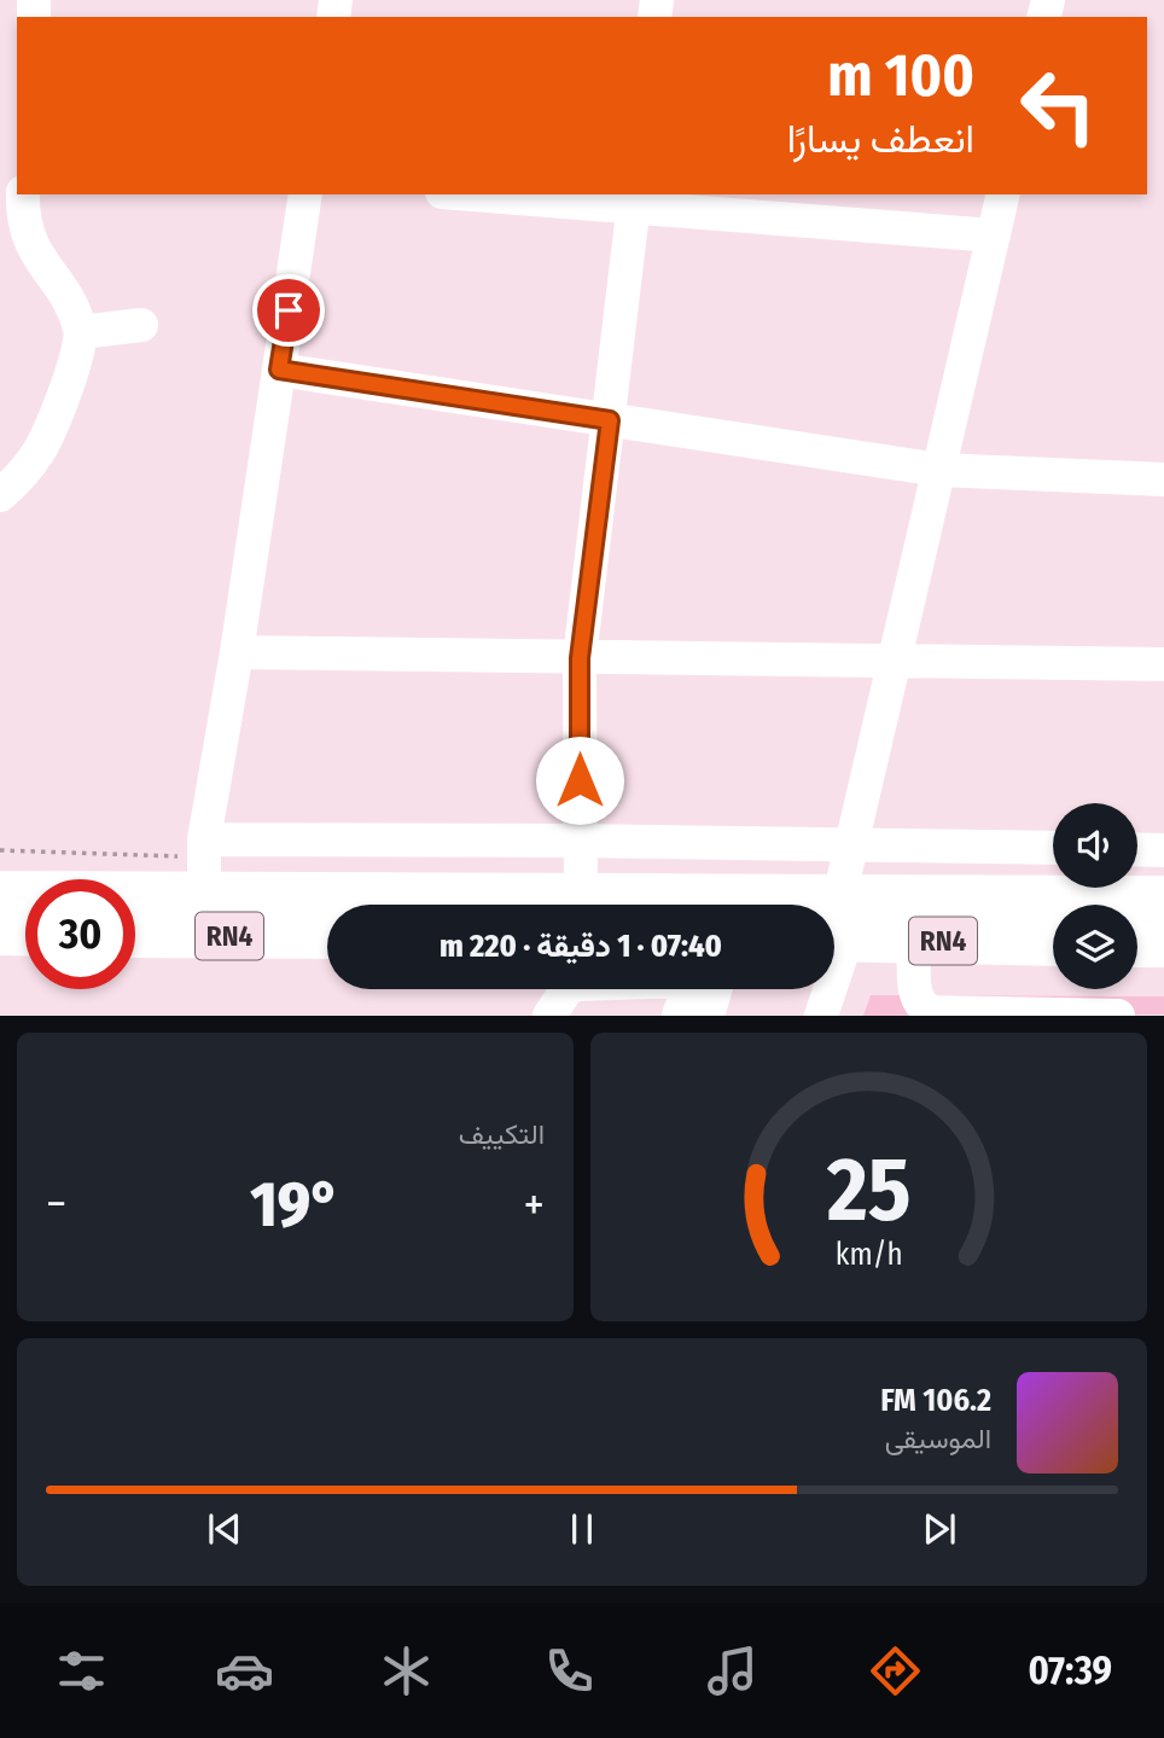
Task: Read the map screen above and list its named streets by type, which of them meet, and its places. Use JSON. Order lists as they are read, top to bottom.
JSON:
{
  "streets": {
    "highway": ["RN4"]
  },
  "page": {
    "turn": ["100 m", "انعطف يسارًا"],
    "limit": "30",
    "trip": "07:40 · 1 دقيقة · 220 m",
    "tile": "التكييف",
    "heat": ["−", "19°", "+"],
    "song": ["106.2 FM", "الموسيقى"],
    "tabs": "07:39",
    "gauge": ["25", "km/h"]
  }
}
